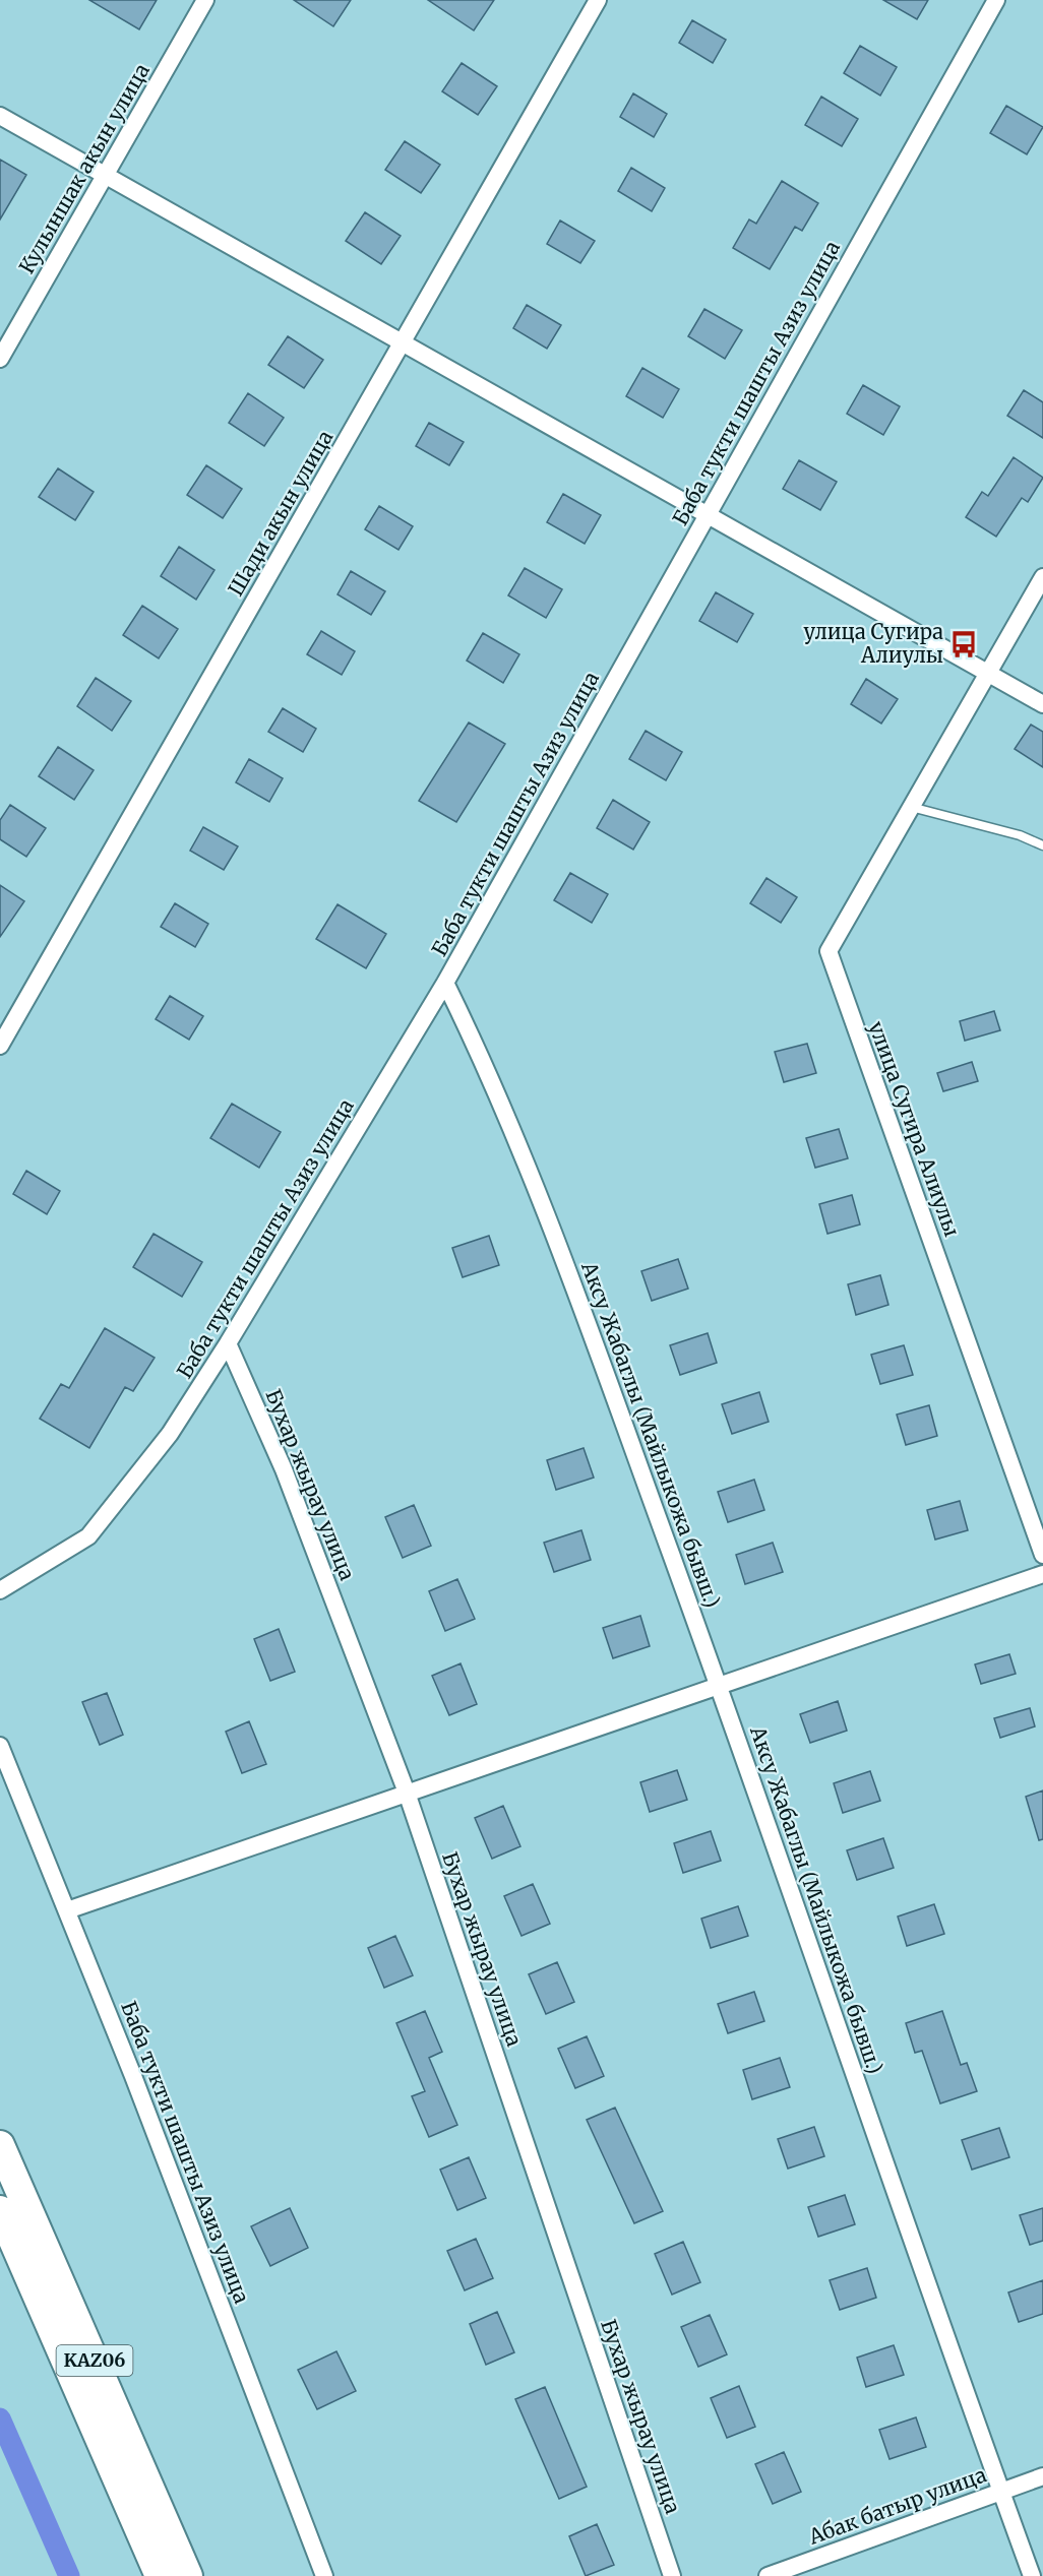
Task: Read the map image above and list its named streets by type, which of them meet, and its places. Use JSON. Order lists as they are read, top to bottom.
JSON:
{
  "streets": {
    "highway": ["KАZ06"],
    "street": [
      "Кулыншак акын улица",
      "Баба тукти шашты Азиз улица",
      "Шади акын улица",
      "улица Сугира Алиулы",
      "Аксу Жабаглы (Майлыкожа бывш.)",
      "Бухар жырау улица",
      "Абак батыр улица"
    ]
  },
  "crossings": [
    ["Баба тукти шашты Азиз улица", "Аксу Жабаглы (Майлыкожа бывш.)"],
    ["Баба тукти шашты Азиз улица", "Бухар жырау улица"],
    ["Аксу Жабаглы (Майлыкожа бывш.)", "Абак батыр улица"]
  ],
  "places": {
    "bus stop": ["улица Сугира Алиулы"]
  }
}
